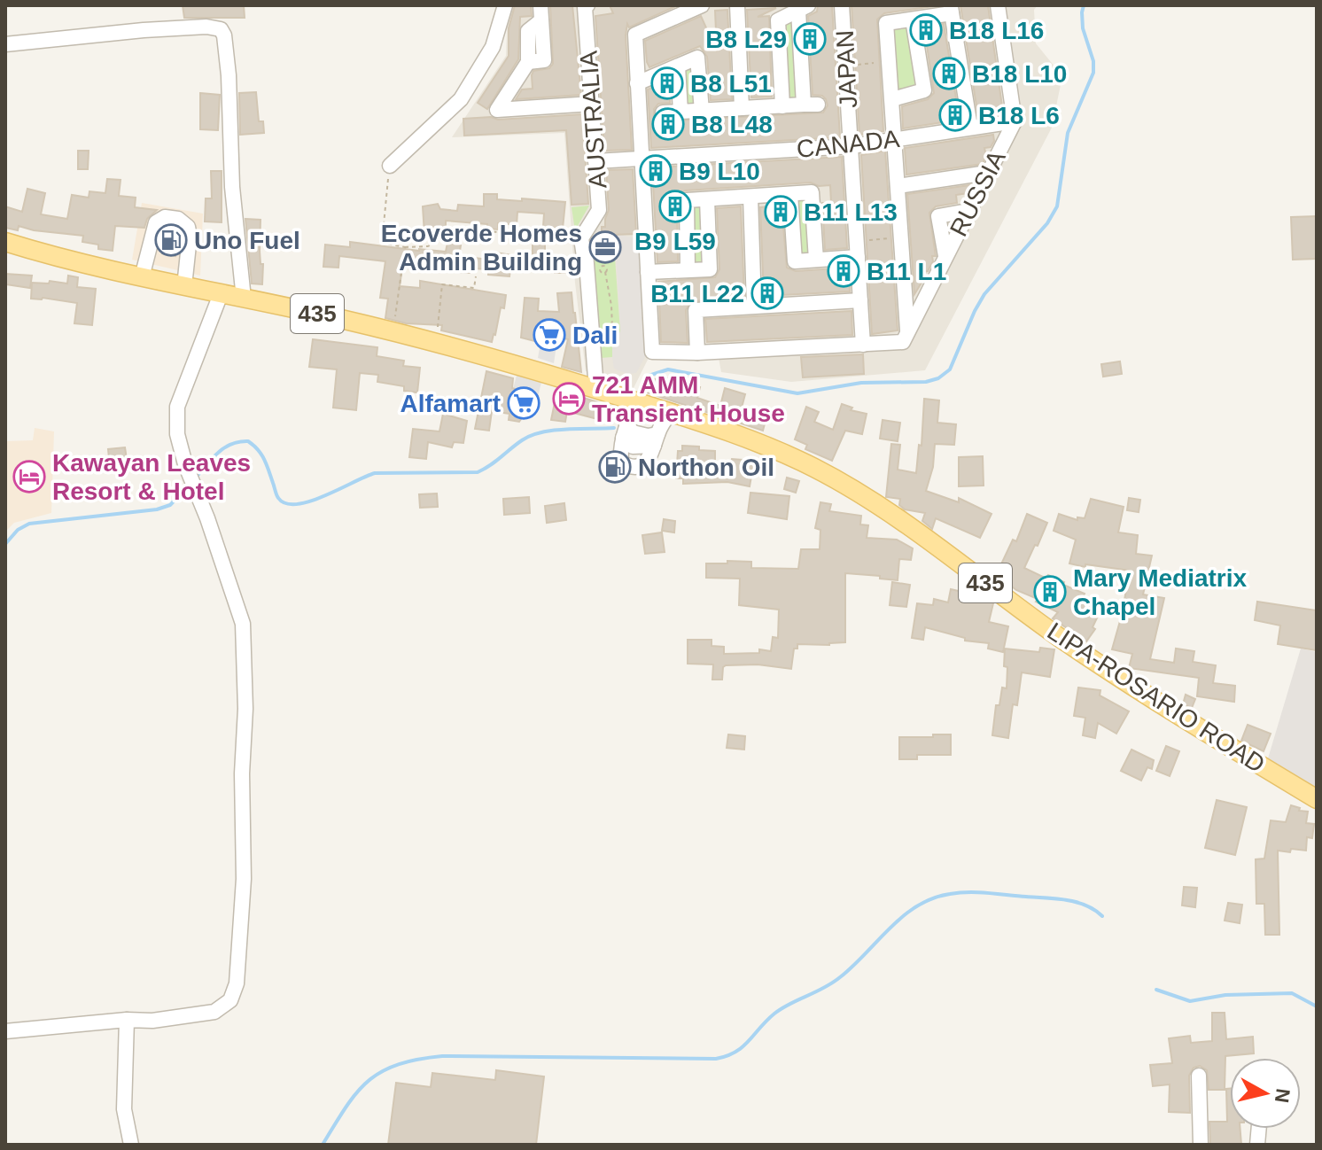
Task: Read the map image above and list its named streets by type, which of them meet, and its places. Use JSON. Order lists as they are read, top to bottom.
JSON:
{
  "streets": {
    "main road": ["435", "LIPA-ROSARIO ROAD"],
    "street": [
      "JAPAN",
      "AUSTRALIA",
      "CANADA",
      "RUSSIA"
    ]
  },
  "crossings": [
    ["JAPAN", "CANADA"],
    ["AUSTRALIA", "CANADA"],
    ["AUSTRALIA", "LIPA-ROSARIO ROAD"],
    ["CANADA", "RUSSIA"]
  ],
  "places": {
    "building": [
      "B18 L16",
      "B8 L29",
      "B18 L10",
      "B8 L51",
      "B18 L6",
      "B8 L48",
      "B9 L10",
      "B9 L59",
      "B11 L13",
      "B11 L1",
      "B11 L22",
      "Mary Mediatrix Chapel"
    ],
    "fuel station": ["Uno Fuel", "Northon Oil"],
    "office": ["Ecoverde Homes Admin Building"],
    "supermarket": ["Dali", "Alfamart"],
    "hotel": ["721 AMM Transient House", "Kawayan Leaves Resort & Hotel"]
  },
  "north": "right"
}
